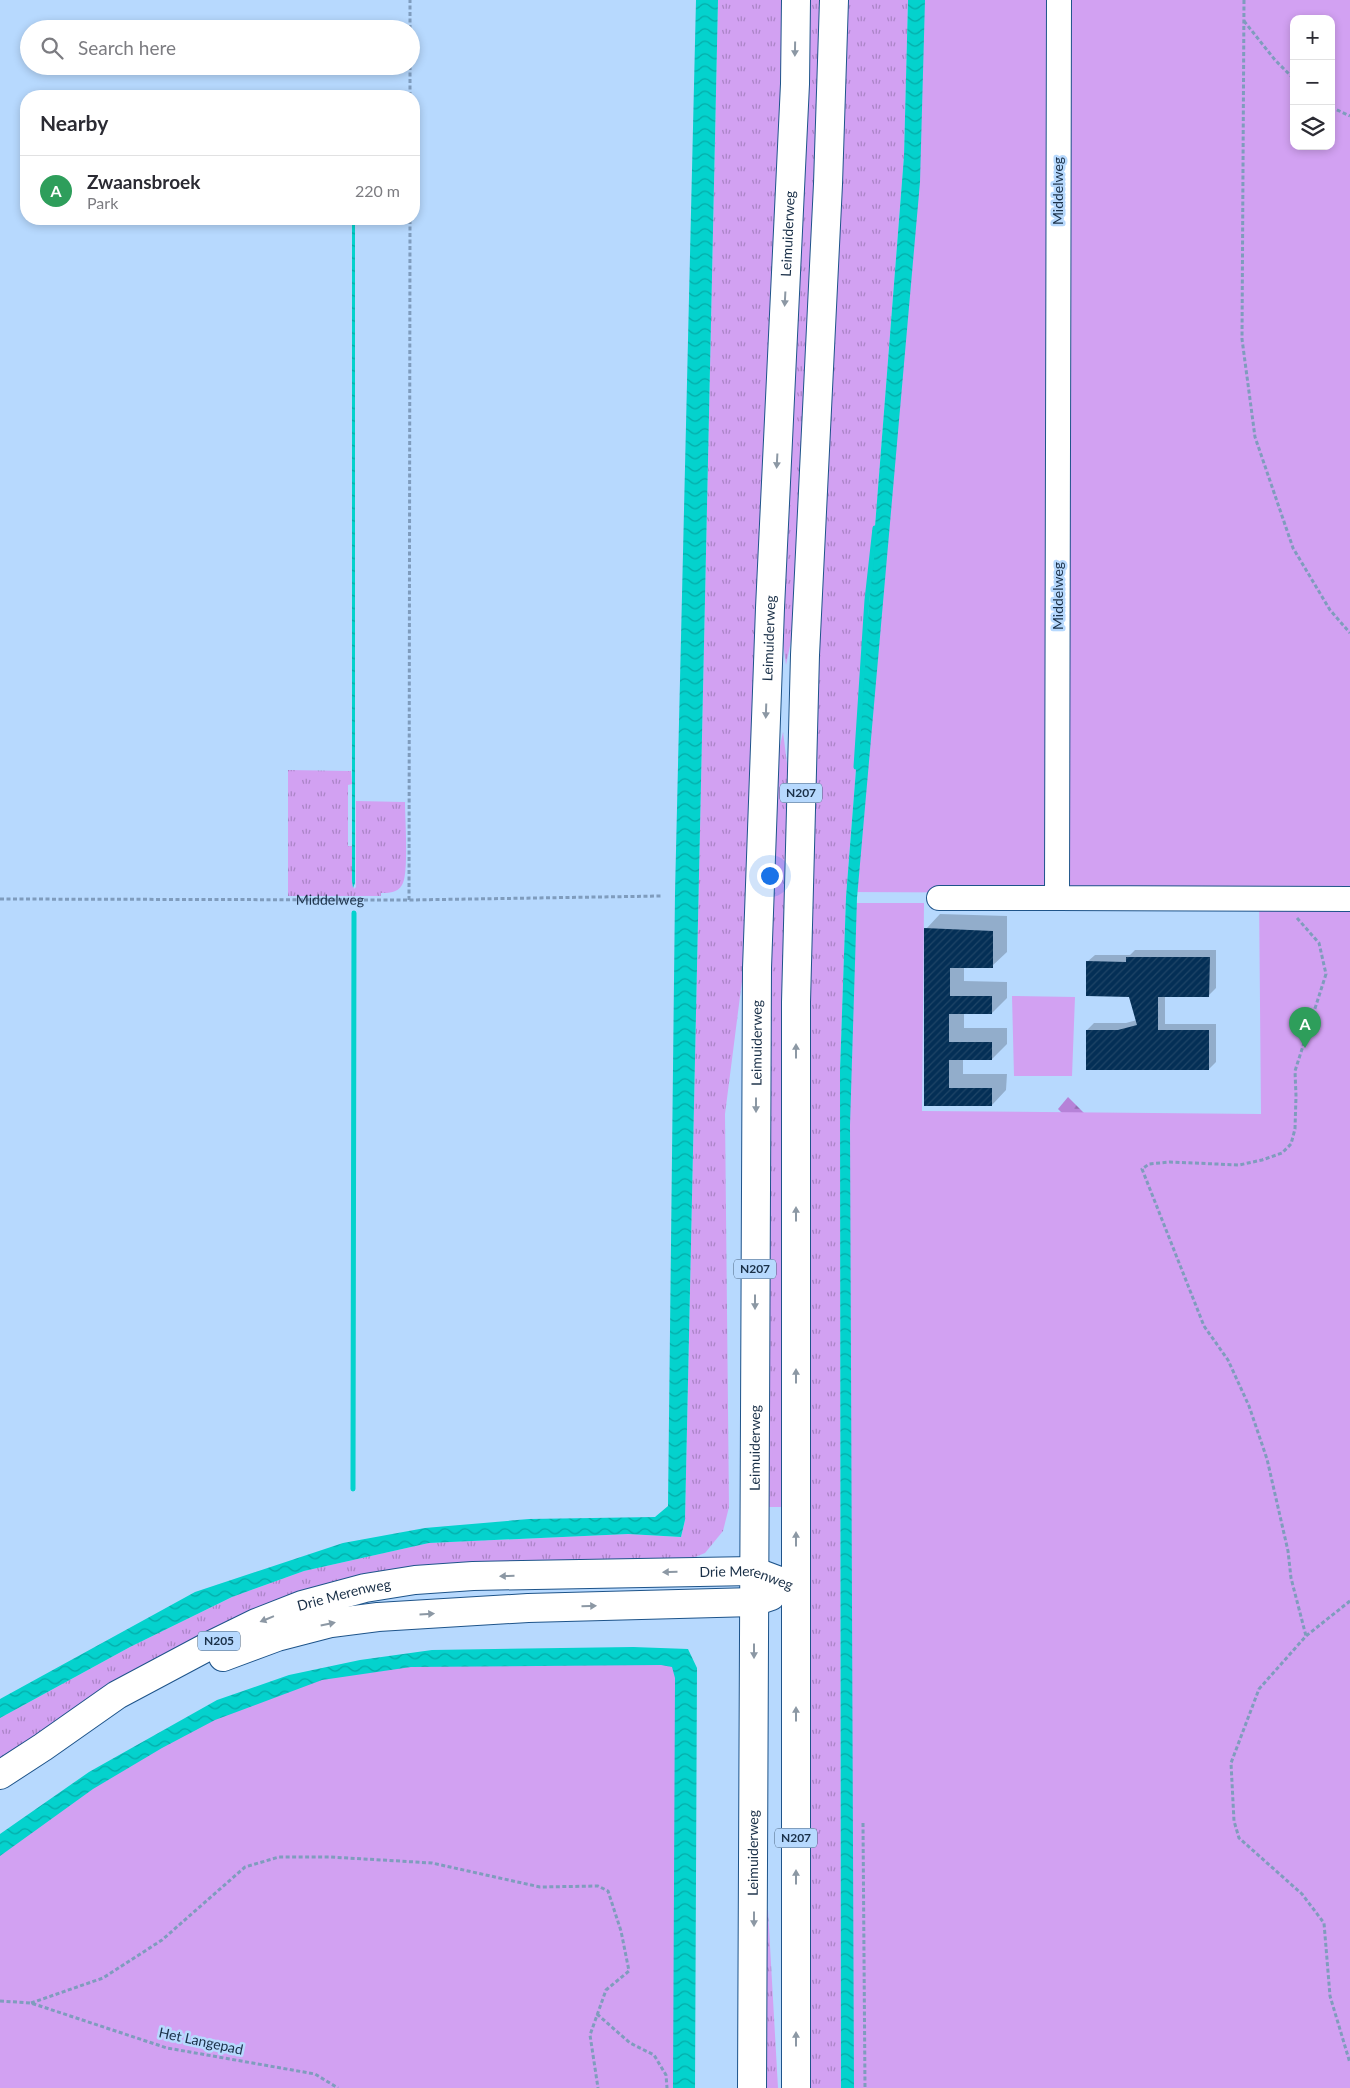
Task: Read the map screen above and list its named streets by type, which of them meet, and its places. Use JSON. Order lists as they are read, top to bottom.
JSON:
{
  "streets": {
    "main road": [
      "Leimuiderweg",
      "N207",
      "Drie Merenweg",
      "N205"
    ],
    "lane": ["Middelweg"],
    "path": ["Het Langepad"]
  },
  "crossings": [
    ["Leimuiderweg", "Drie Merenweg"],
    ["N207", "Drie Merenweg"]
  ],
  "page": {
    "map_buttons": ["+", "−"],
    "search": "Search here",
    "heading": "Nearby",
    "list": [
      {
        "mark": "A",
        "name": "Zwaansbroek",
        "note": "Park",
        "value": "220 m"
      }
    ],
    "pins": "A"
  }
}
